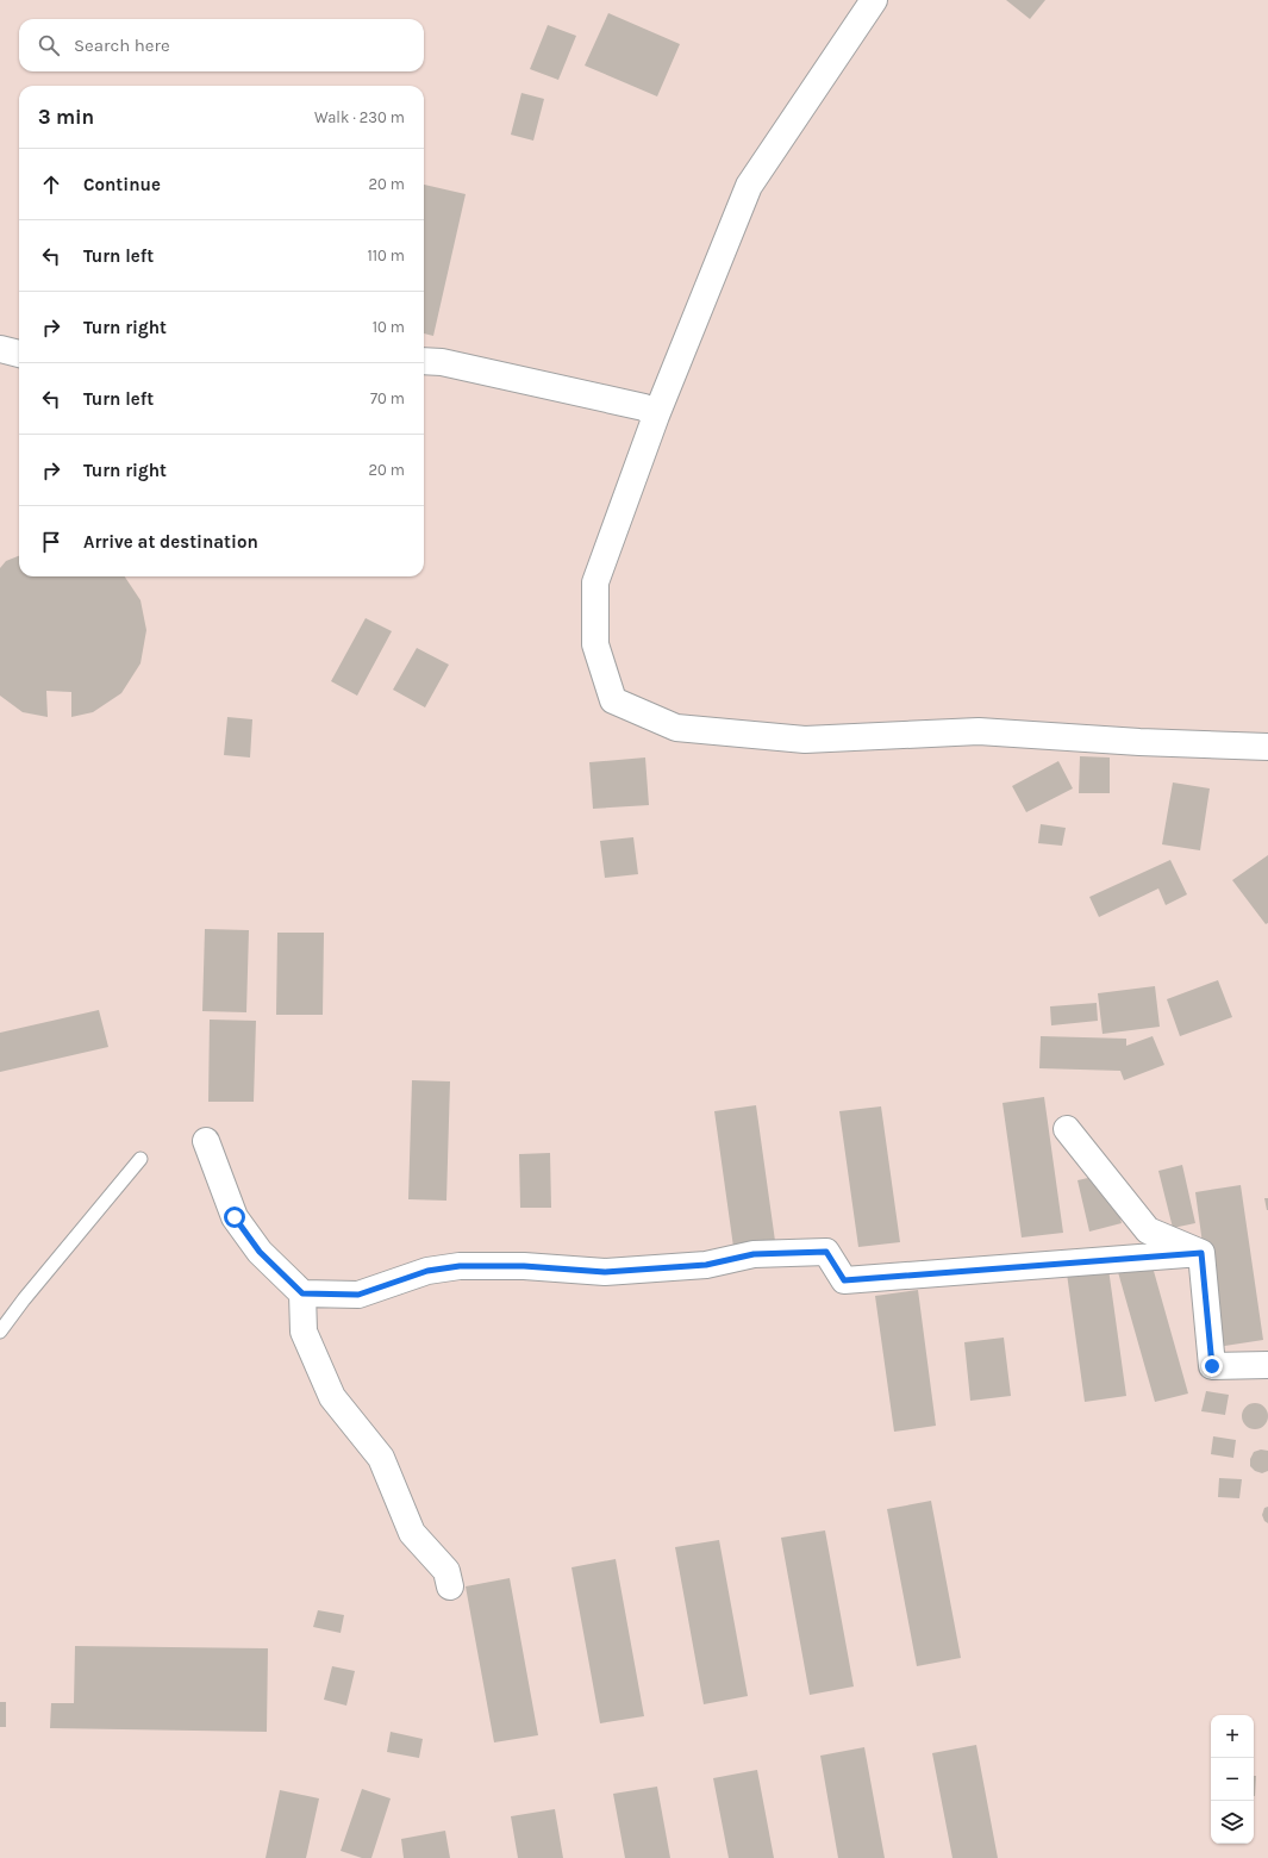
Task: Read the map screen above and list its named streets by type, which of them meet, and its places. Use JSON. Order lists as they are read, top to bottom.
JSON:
{
  "page": {
    "search": "Search here",
    "heading": ["3 min", "Walk · 230 m"],
    "list": [
      ["Continue", "20 m"],
      ["Turn left", "110 m"],
      ["Turn right", "10 m"],
      ["Turn left", "70 m"],
      ["Turn right", "20 m"],
      "Arrive at destination"
    ],
    "map_buttons": ["+", "−"]
  }
}
